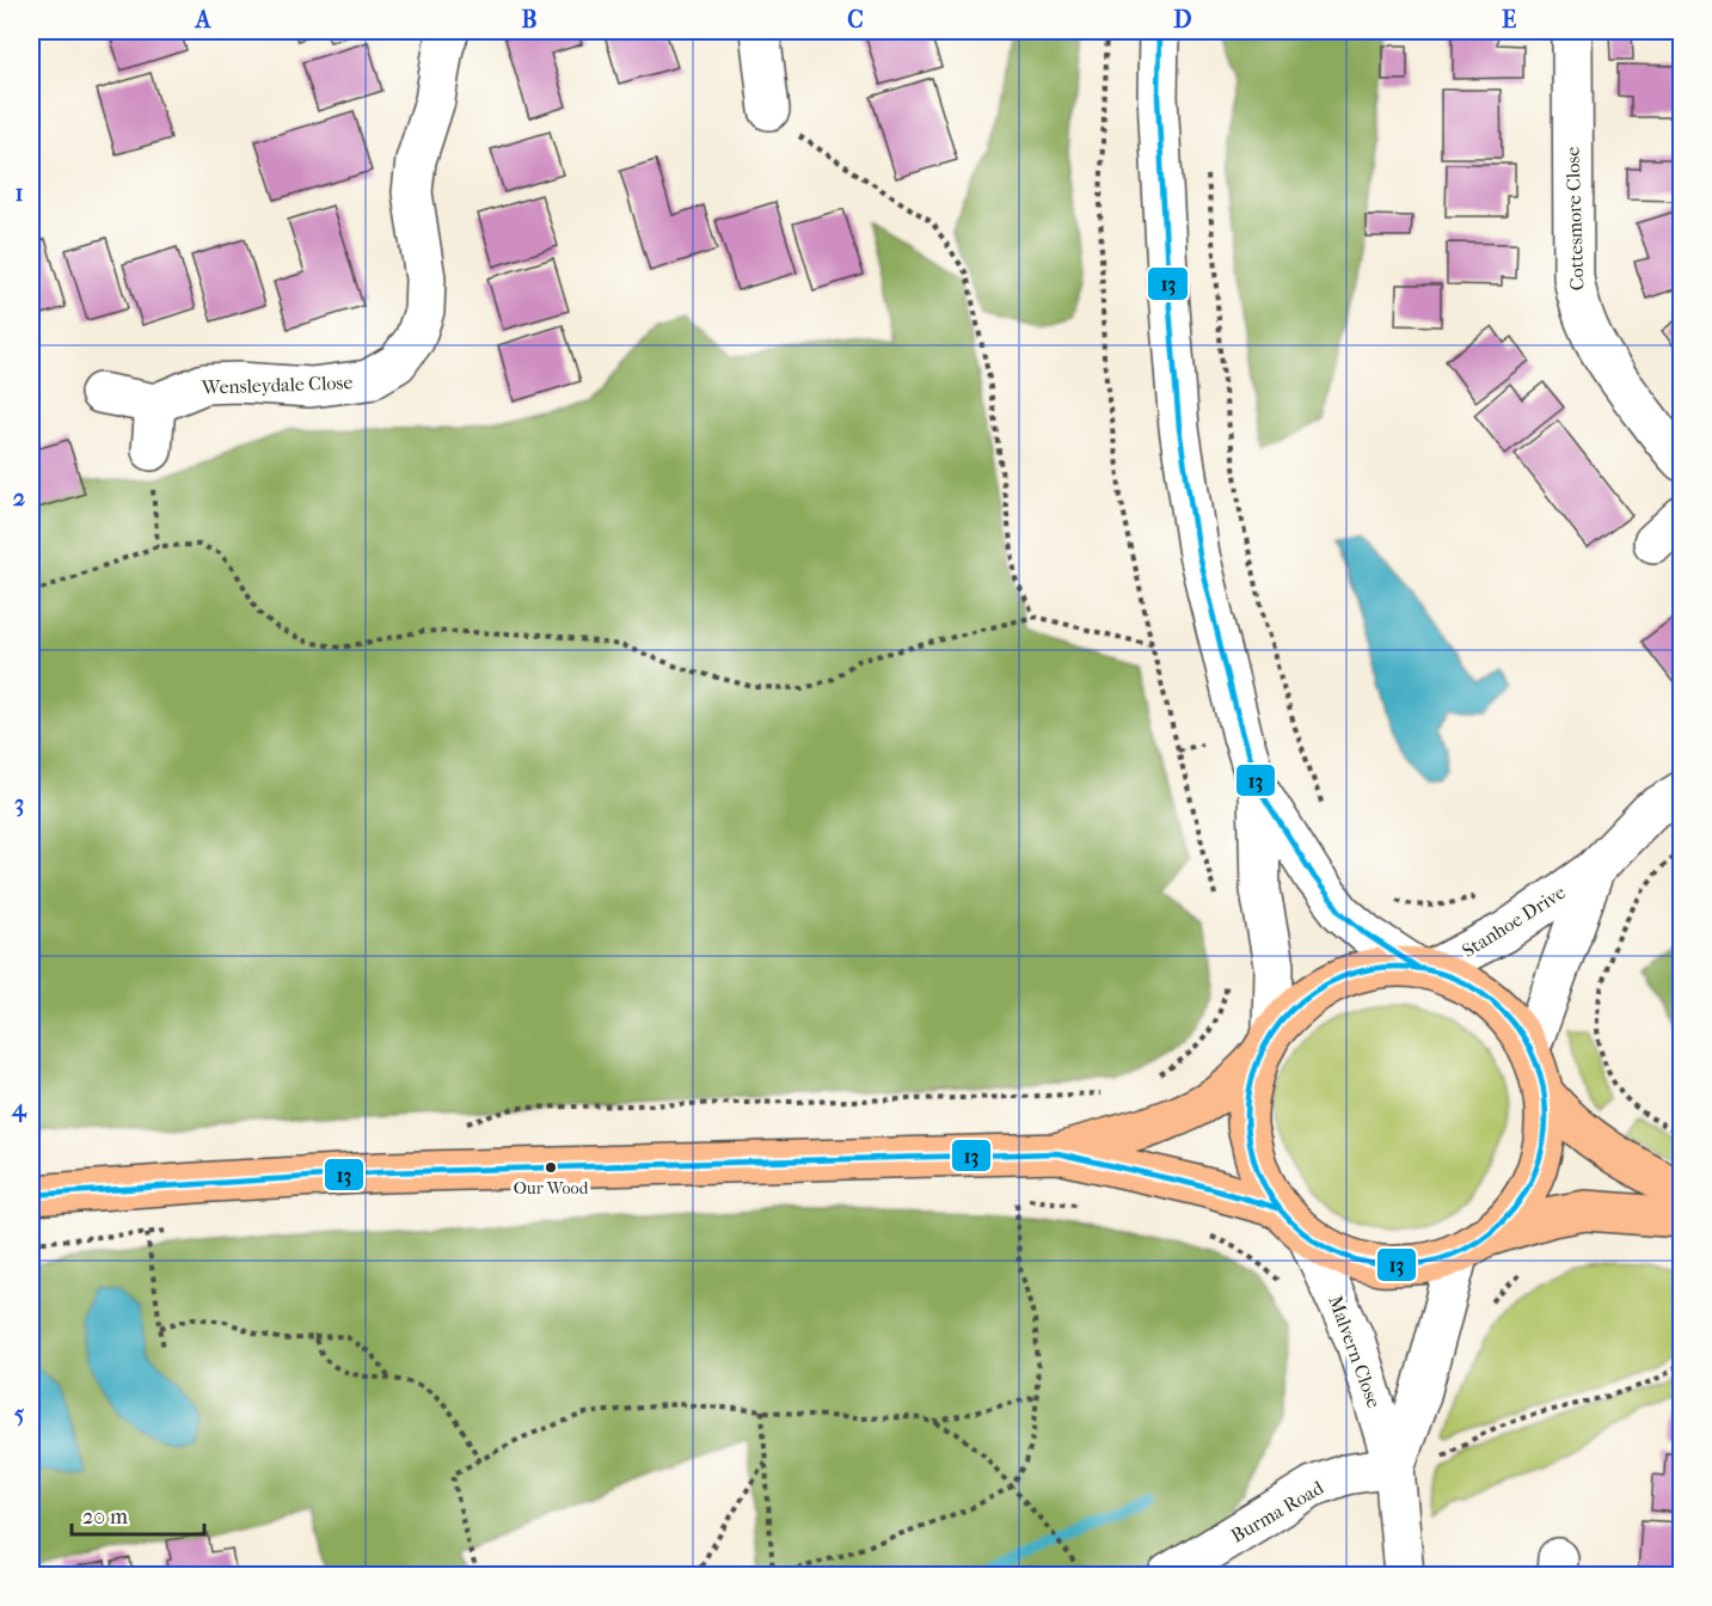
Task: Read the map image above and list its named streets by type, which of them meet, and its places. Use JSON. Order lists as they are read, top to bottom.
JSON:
{
  "streets": {
    "street": [
      "Cottesmore Close",
      "Wensleydale Close",
      "Stanhoe Drive",
      "Malvern Close",
      "Burma Road"
    ]
  },
  "crossings": [
    ["Malvern Close", "Burma Road"]
  ],
  "places": ["Our Wood"],
  "lines": ["transit line 13"],
  "scale_bar": "20 m",
  "grid": {
    "columns": [
      "A",
      "B",
      "C",
      "D",
      "E"
    ],
    "rows": [
      "1",
      "2",
      "3",
      "4",
      "5"
    ]
  }
}
